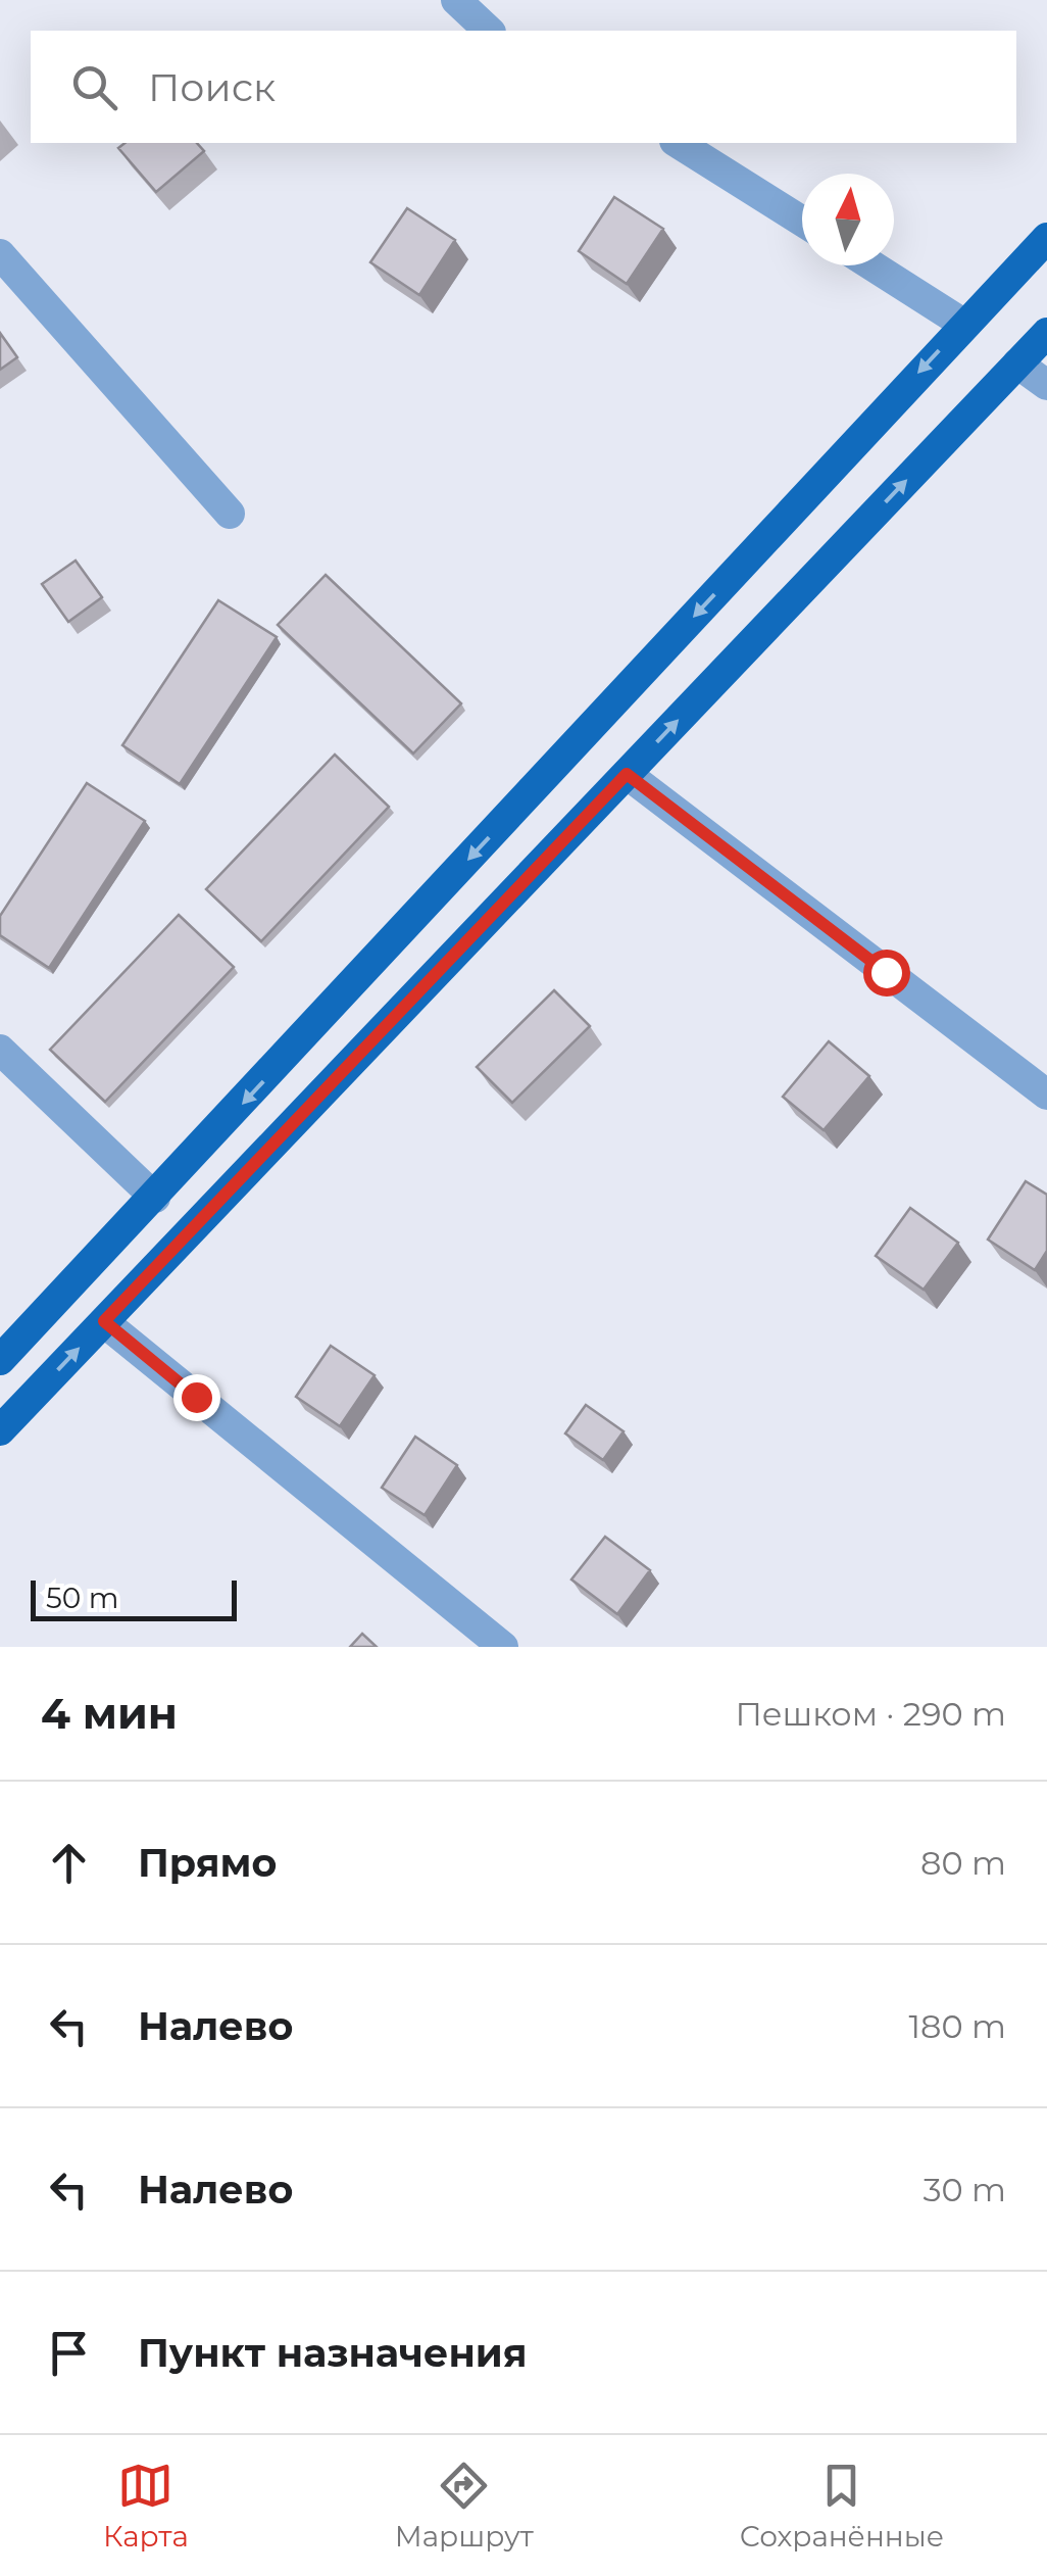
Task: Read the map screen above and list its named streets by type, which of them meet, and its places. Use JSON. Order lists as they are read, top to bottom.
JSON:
{
  "scale_bar": "50 m",
  "north": "top",
  "page": {
    "search": "Поиск",
    "scale": "50 m",
    "heading": ["4 мин", "Пешком · 290 m"],
    "list": [
      ["Прямо", "80 m"],
      ["Налево", "180 m"],
      ["Налево", "30 m"],
      "Пункт назначения"
    ],
    "nav": ["Карта", "Маршрут", "Сохранённые"]
  }
}
